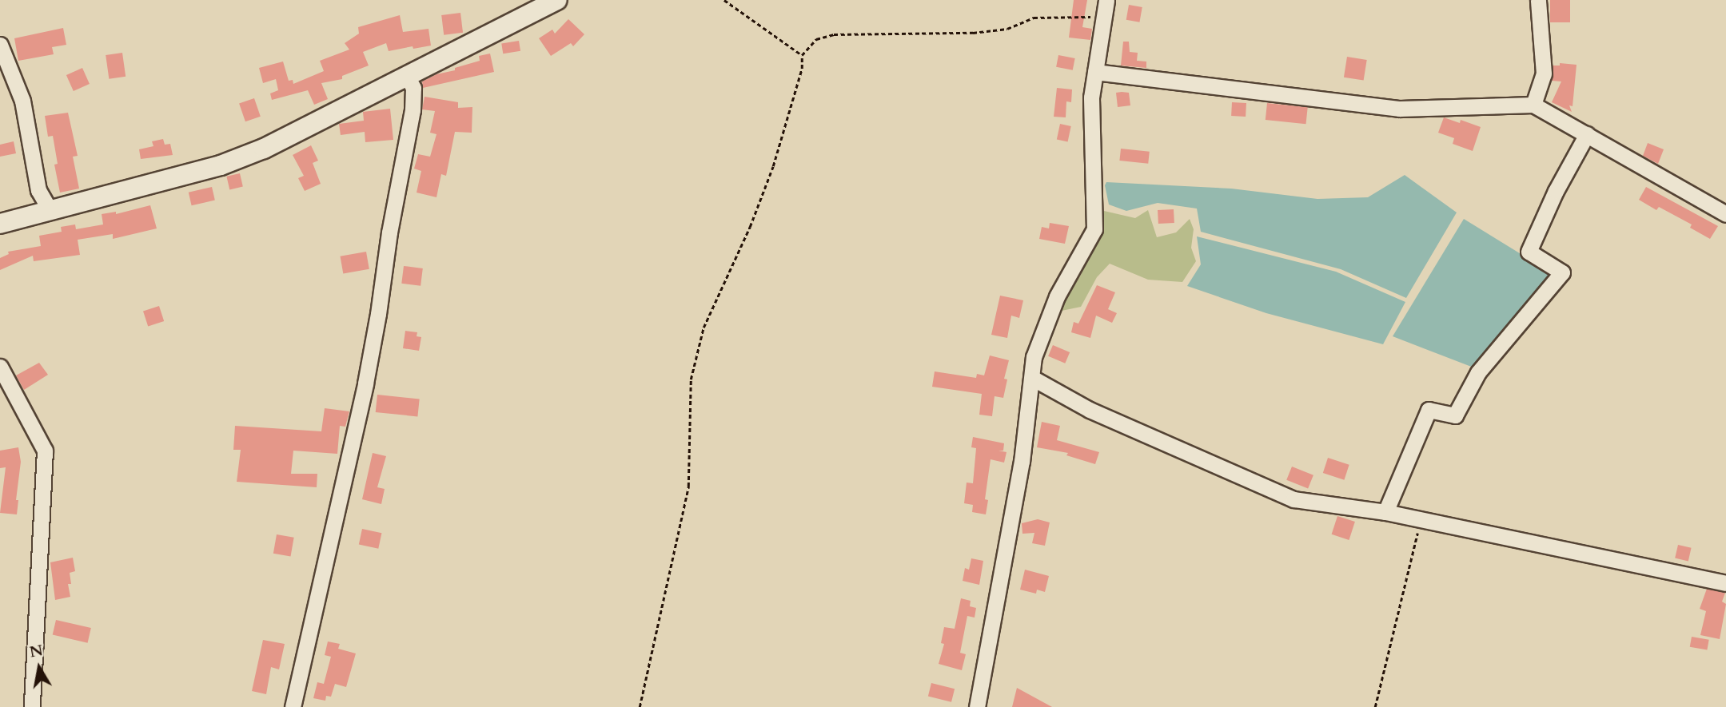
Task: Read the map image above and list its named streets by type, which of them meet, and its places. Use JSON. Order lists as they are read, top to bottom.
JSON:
{
  "north": "top"
}
